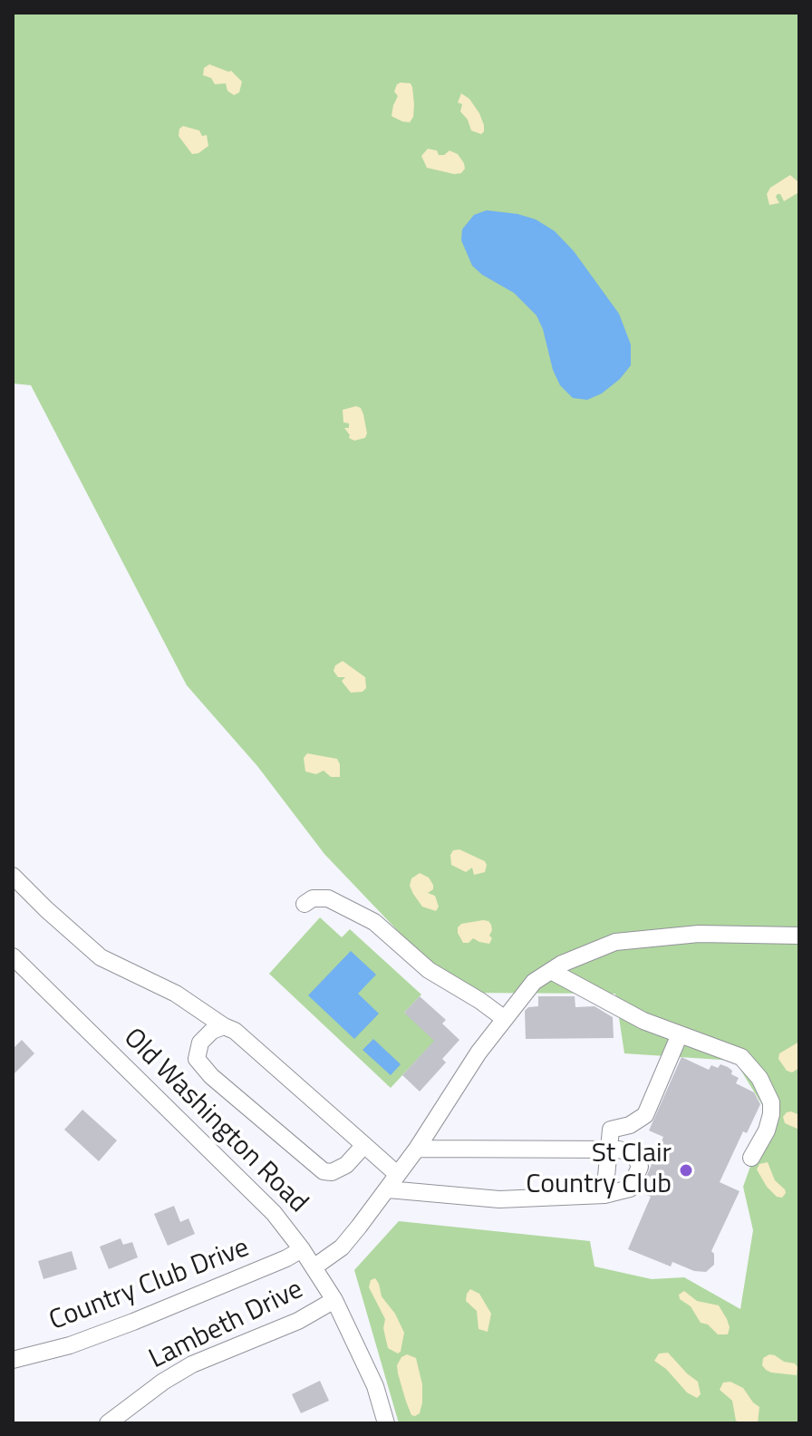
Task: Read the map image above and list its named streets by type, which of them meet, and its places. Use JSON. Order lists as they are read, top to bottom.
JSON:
{
  "streets": {
    "street": ["Old Washington Road", "Country Club Drive", "Lambeth Drive"]
  },
  "crossings": [
    ["Old Washington Road", "Country Club Drive"],
    ["Old Washington Road", "Lambeth Drive"]
  ],
  "places": ["St Clair Country Club"]
}
